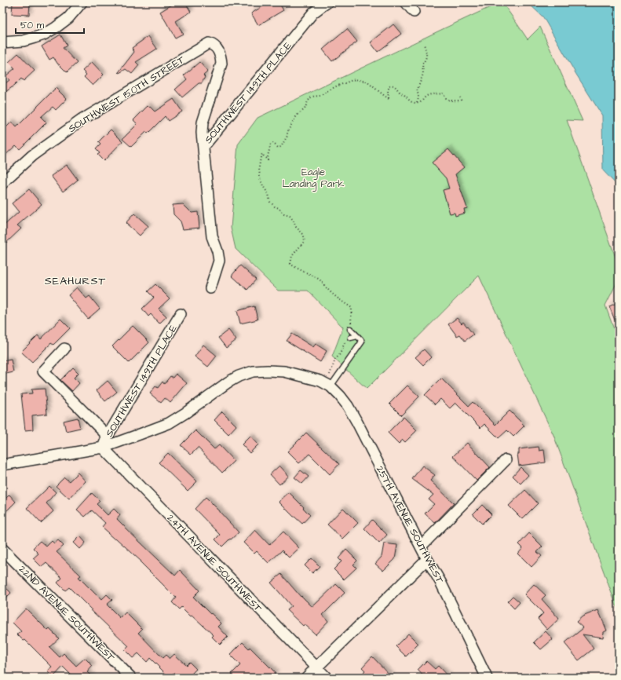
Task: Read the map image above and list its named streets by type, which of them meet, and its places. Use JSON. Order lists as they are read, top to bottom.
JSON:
{
  "streets": {
    "street": [
      "SOUTHWEST 149TH PLACE",
      "SOUTHWEST 150TH STREET",
      "25TH AVENUE SOUTHWEST",
      "24TH AVENUE SOUTHWEST",
      "22ND AVENUE SOUTHWEST"
    ]
  },
  "crossings": [
    ["SOUTHWEST 149TH PLACE", "SOUTHWEST 150TH STREET"],
    ["SOUTHWEST 149TH PLACE", "25TH AVENUE SOUTHWEST"],
    ["SOUTHWEST 149TH PLACE", "24TH AVENUE SOUTHWEST"],
    ["25TH AVENUE SOUTHWEST", "24TH AVENUE SOUTHWEST"]
  ],
  "districts": ["SEAHURST"],
  "parks": ["Eagle Landing Park"],
  "scale_bar": "50 m"
}
